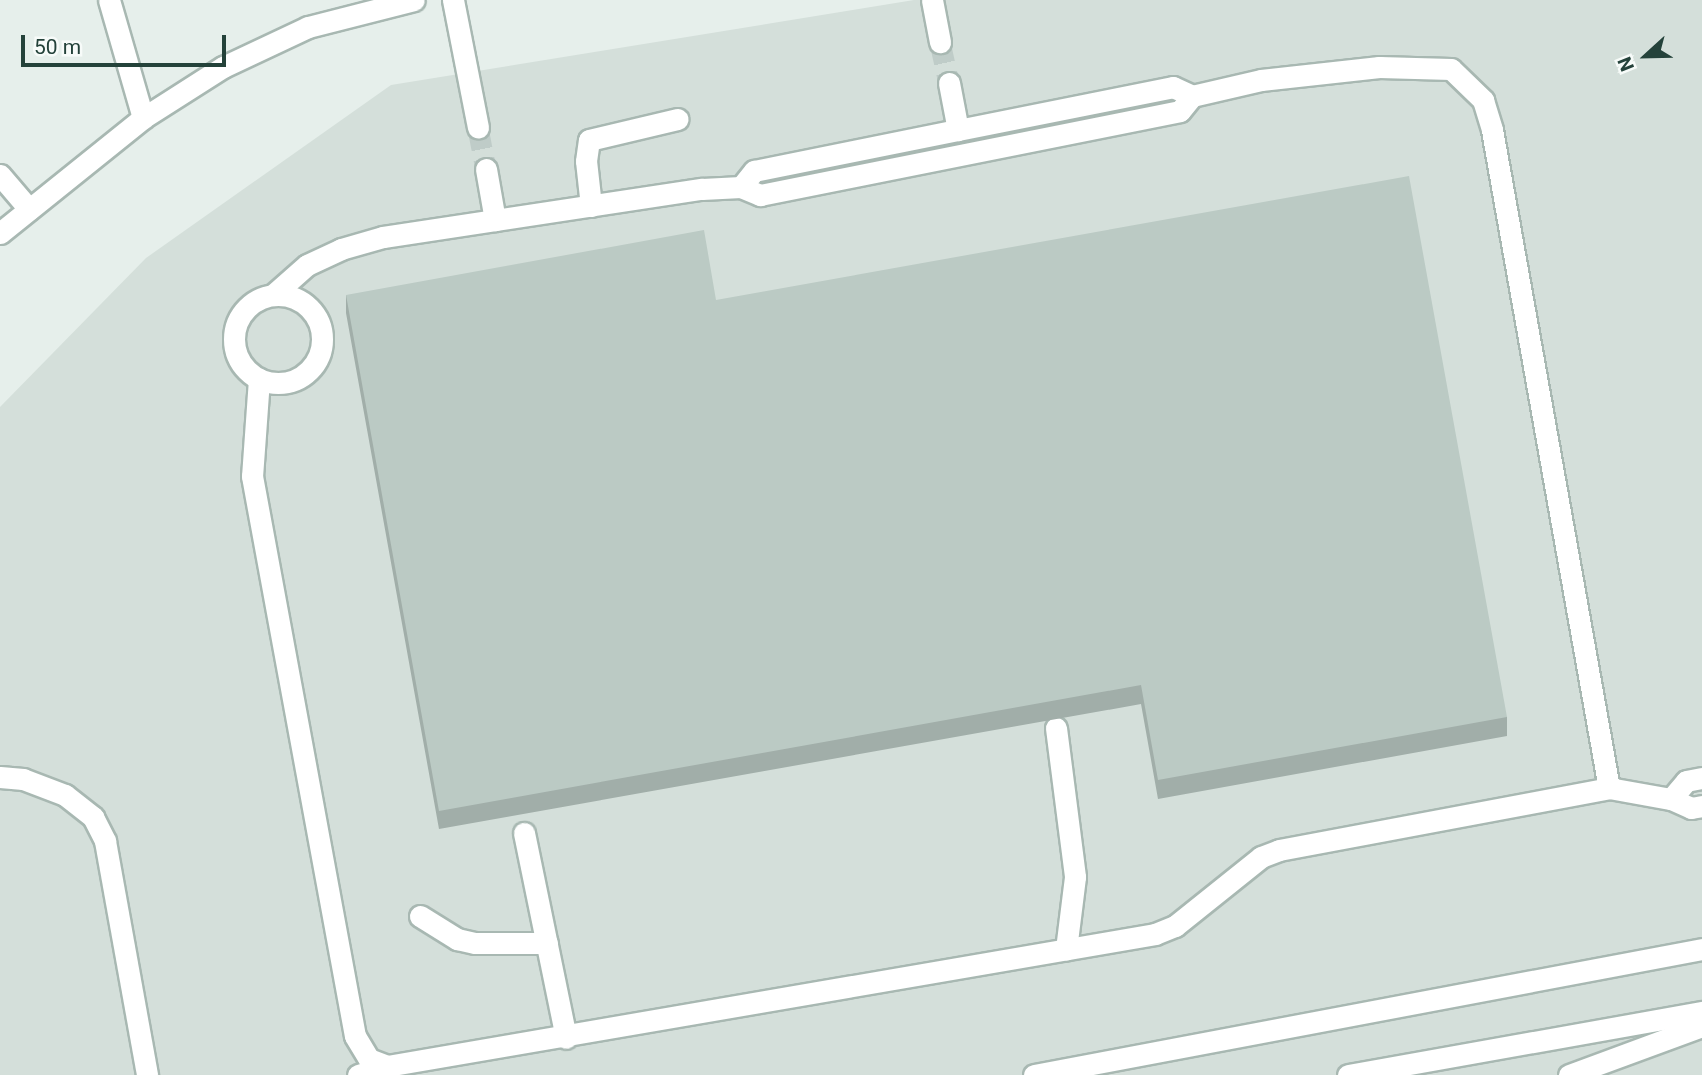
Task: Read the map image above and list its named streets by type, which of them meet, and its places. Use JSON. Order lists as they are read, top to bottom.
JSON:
{
  "scale_bar": "50 m",
  "north": "left"
}
